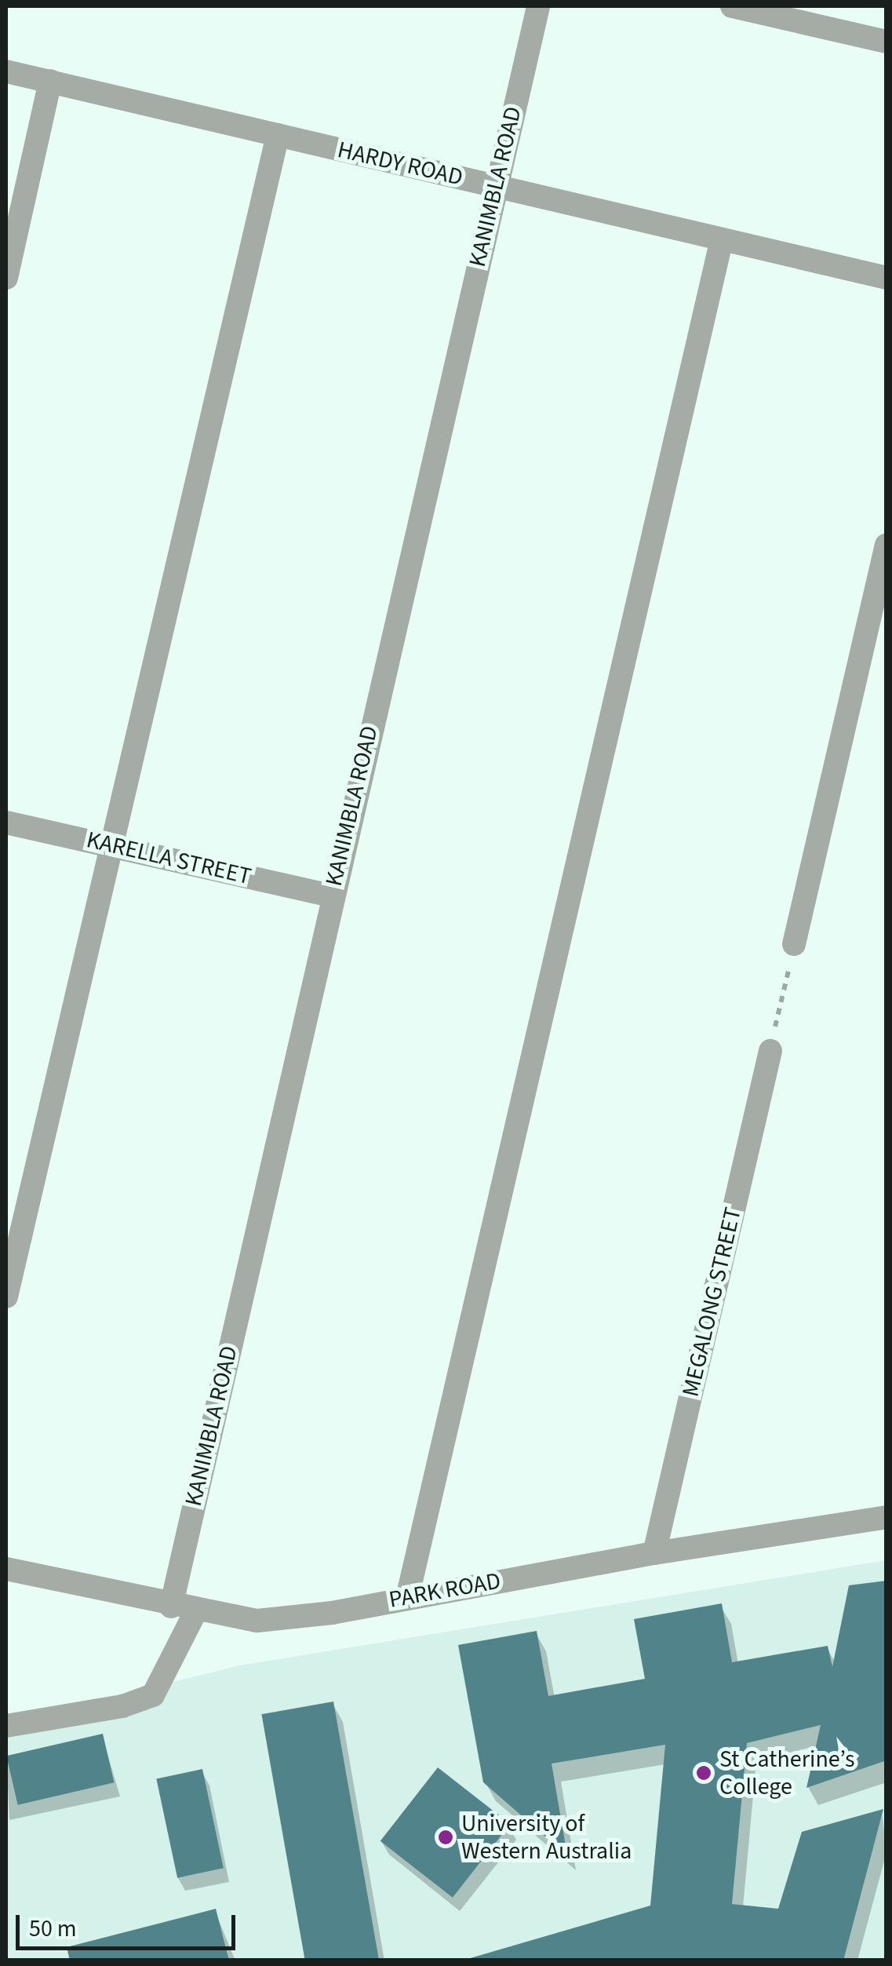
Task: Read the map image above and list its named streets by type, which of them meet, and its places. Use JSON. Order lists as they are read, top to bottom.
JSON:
{
  "streets": {
    "street": [
      "HARDY ROAD",
      "KANIMBLA ROAD",
      "KARELLA STREET",
      "MEGALONG STREET",
      "PARK ROAD"
    ]
  },
  "crossings": [
    ["HARDY ROAD", "KANIMBLA ROAD"],
    ["KANIMBLA ROAD", "KARELLA STREET"],
    ["KANIMBLA ROAD", "PARK ROAD"],
    ["MEGALONG STREET", "PARK ROAD"]
  ],
  "places": ["St Catherine’s College", "University of Western Australia"],
  "scale_bar": "50 m"
}
